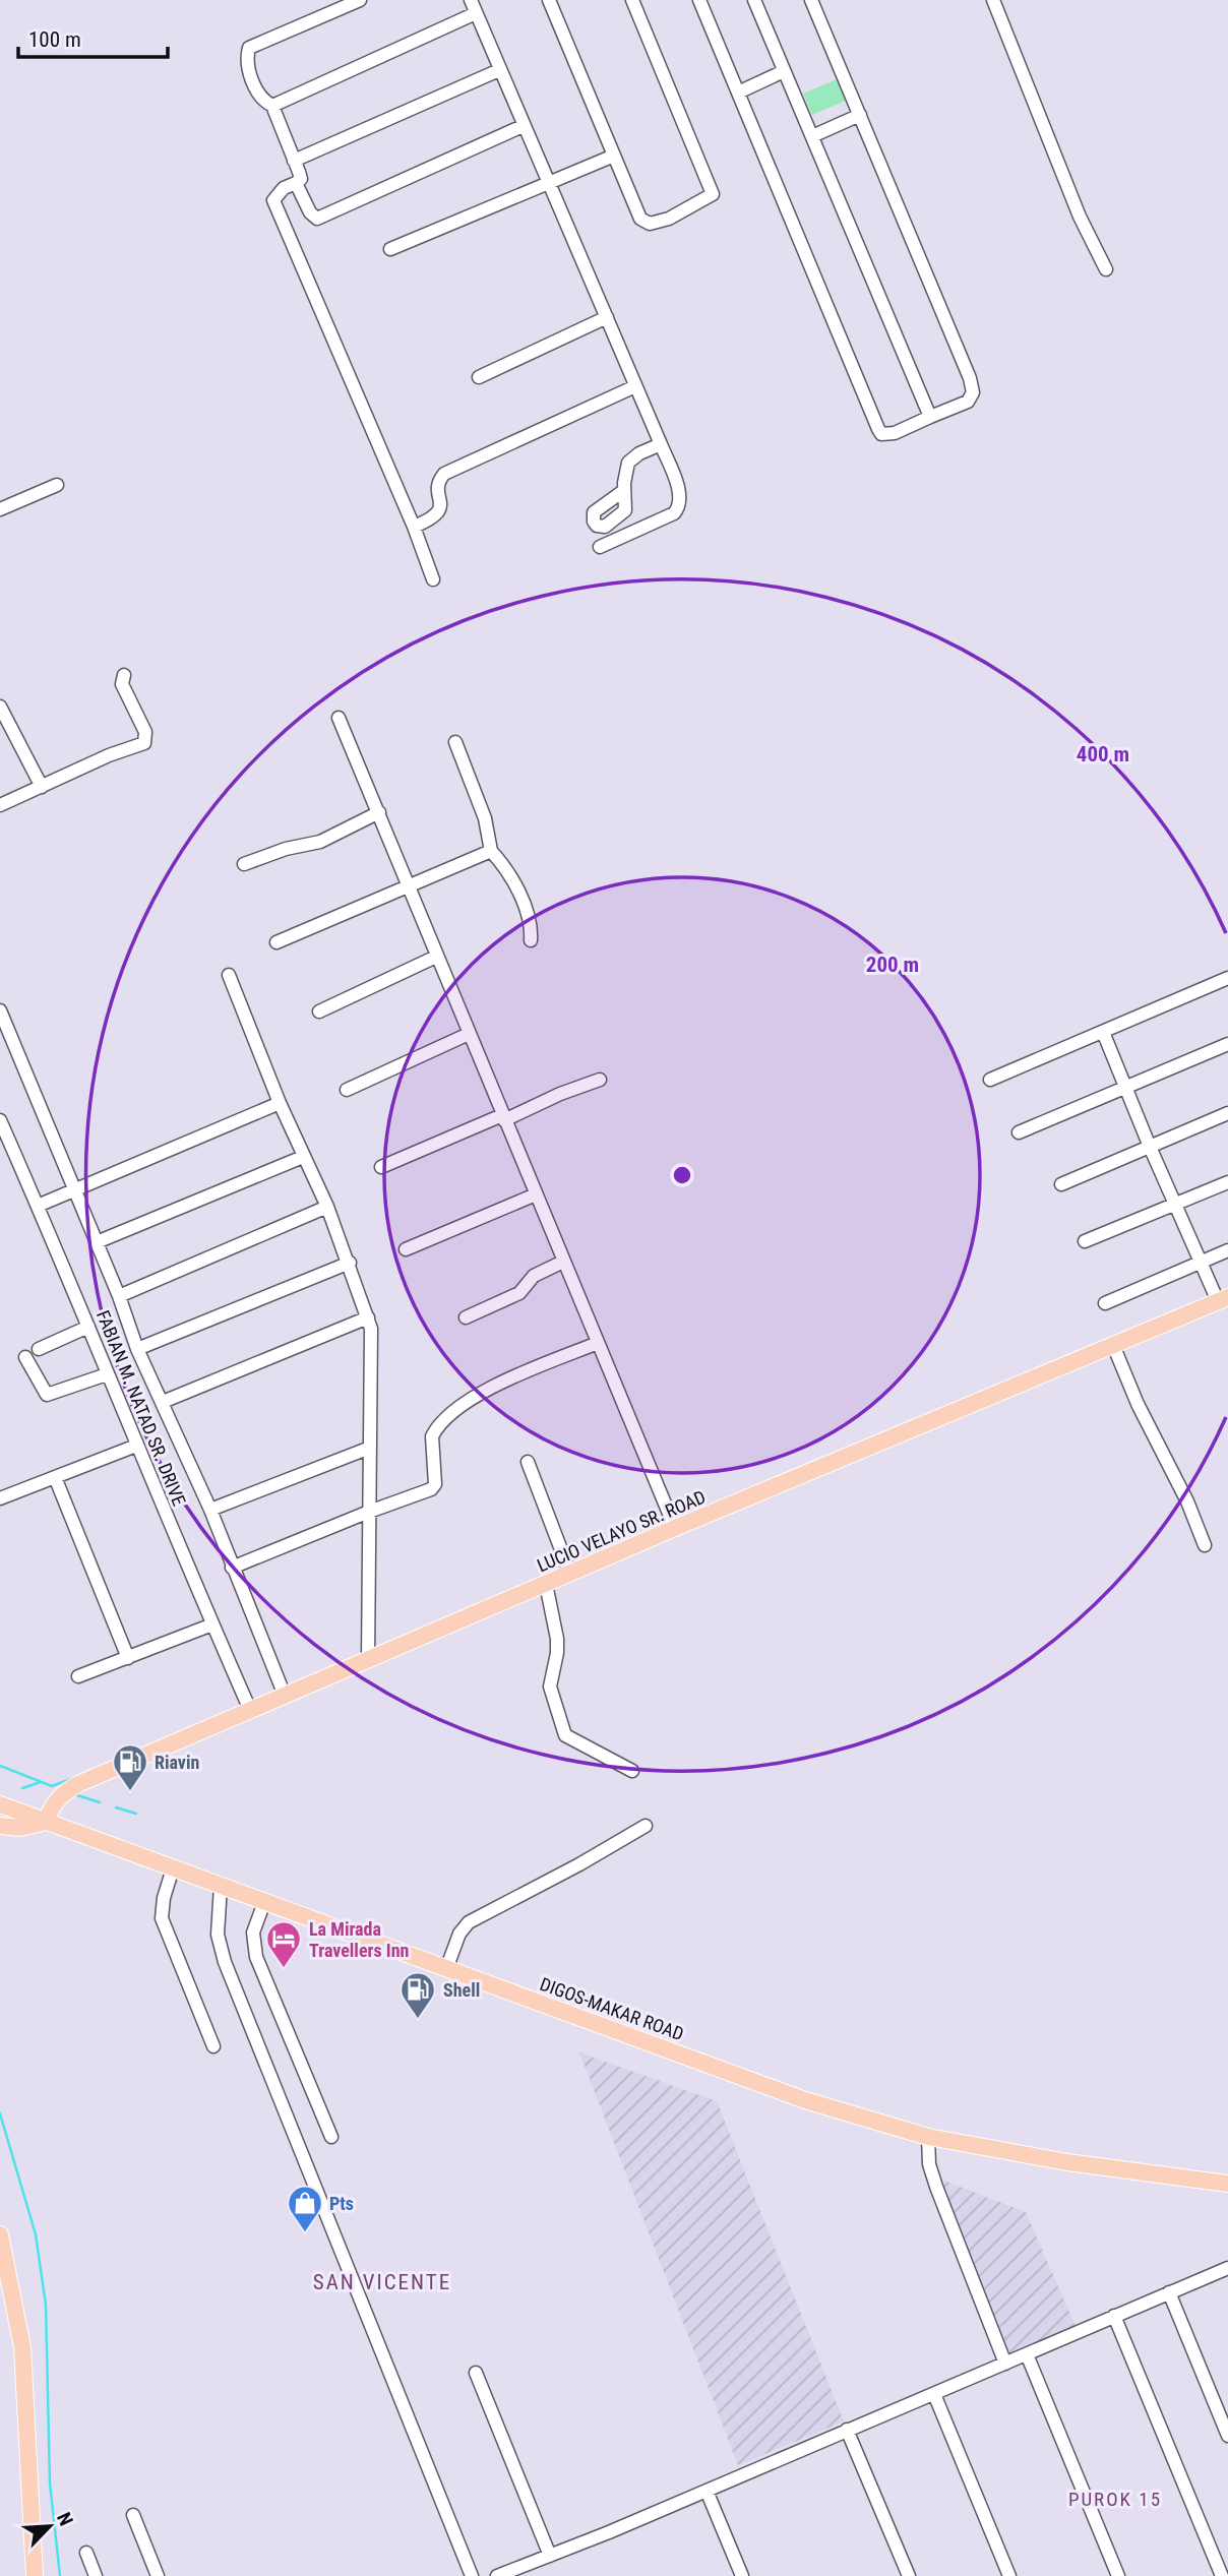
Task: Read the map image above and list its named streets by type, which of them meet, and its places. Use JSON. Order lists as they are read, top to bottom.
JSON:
{
  "streets": {
    "main road": ["LUCIO VELAYO SR. ROAD", "DIGOS-MAKAR ROAD"],
    "street": ["FABIAN M. NATAD SR. DRIVE"]
  },
  "crossings": [
    ["FABIAN M. NATAD SR. DRIVE", "LUCIO VELAYO SR. ROAD"],
    ["LUCIO VELAYO SR. ROAD", "DIGOS-MAKAR ROAD"]
  ],
  "districts": ["SAN VICENTE", "PUROK 15"],
  "places": {
    "fuel station": ["Riavin", "Shell"],
    "hotel": ["La Mirada Travellers Inn"],
    "shop": ["Pts"]
  },
  "scale_bar": "100 m",
  "north": "top right",
  "rings": ["400 m", "200 m"]
}
